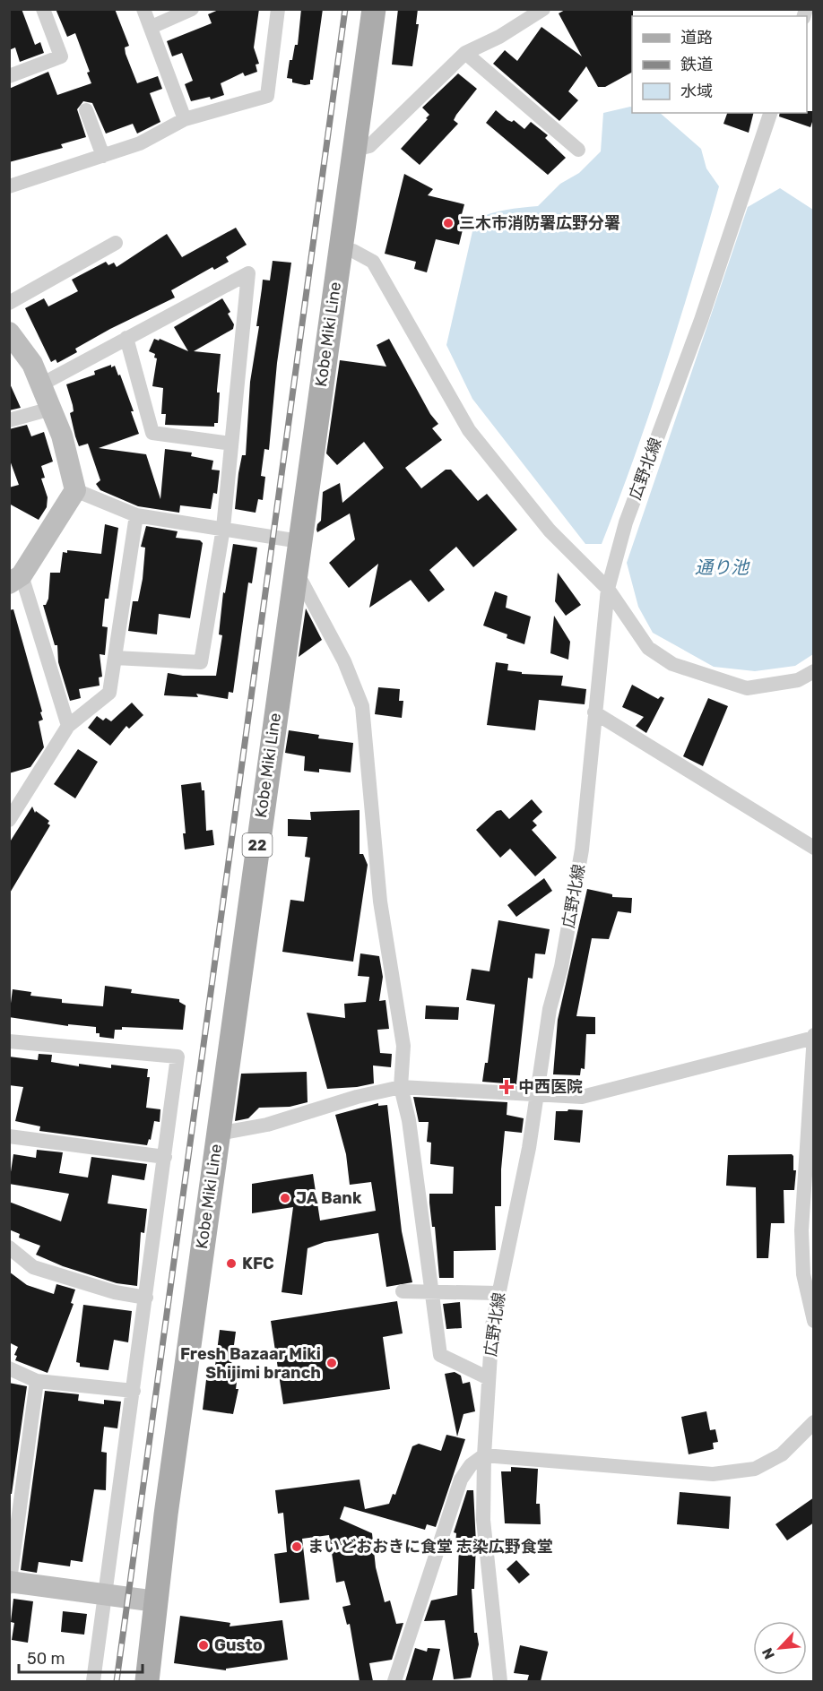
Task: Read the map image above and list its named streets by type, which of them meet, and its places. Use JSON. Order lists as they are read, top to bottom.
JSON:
{
  "streets": {
    "main road": ["Kobe Miki Line", "22"],
    "street": ["広野北線"]
  },
  "water": ["通り池"],
  "places": {
    "other": [
      "三木市消防署広野分署",
      "JA Bank",
      "KFC",
      "Fresh Bazaar Miki Shijimi branch",
      "まいどおおきに食堂 志染広野食堂",
      "Gusto"
    ],
    "health": ["中西医院"]
  },
  "legend": ["道路", "鉄道", "水域"],
  "scale_bar": "50 m",
  "north": "bottom left"
}
